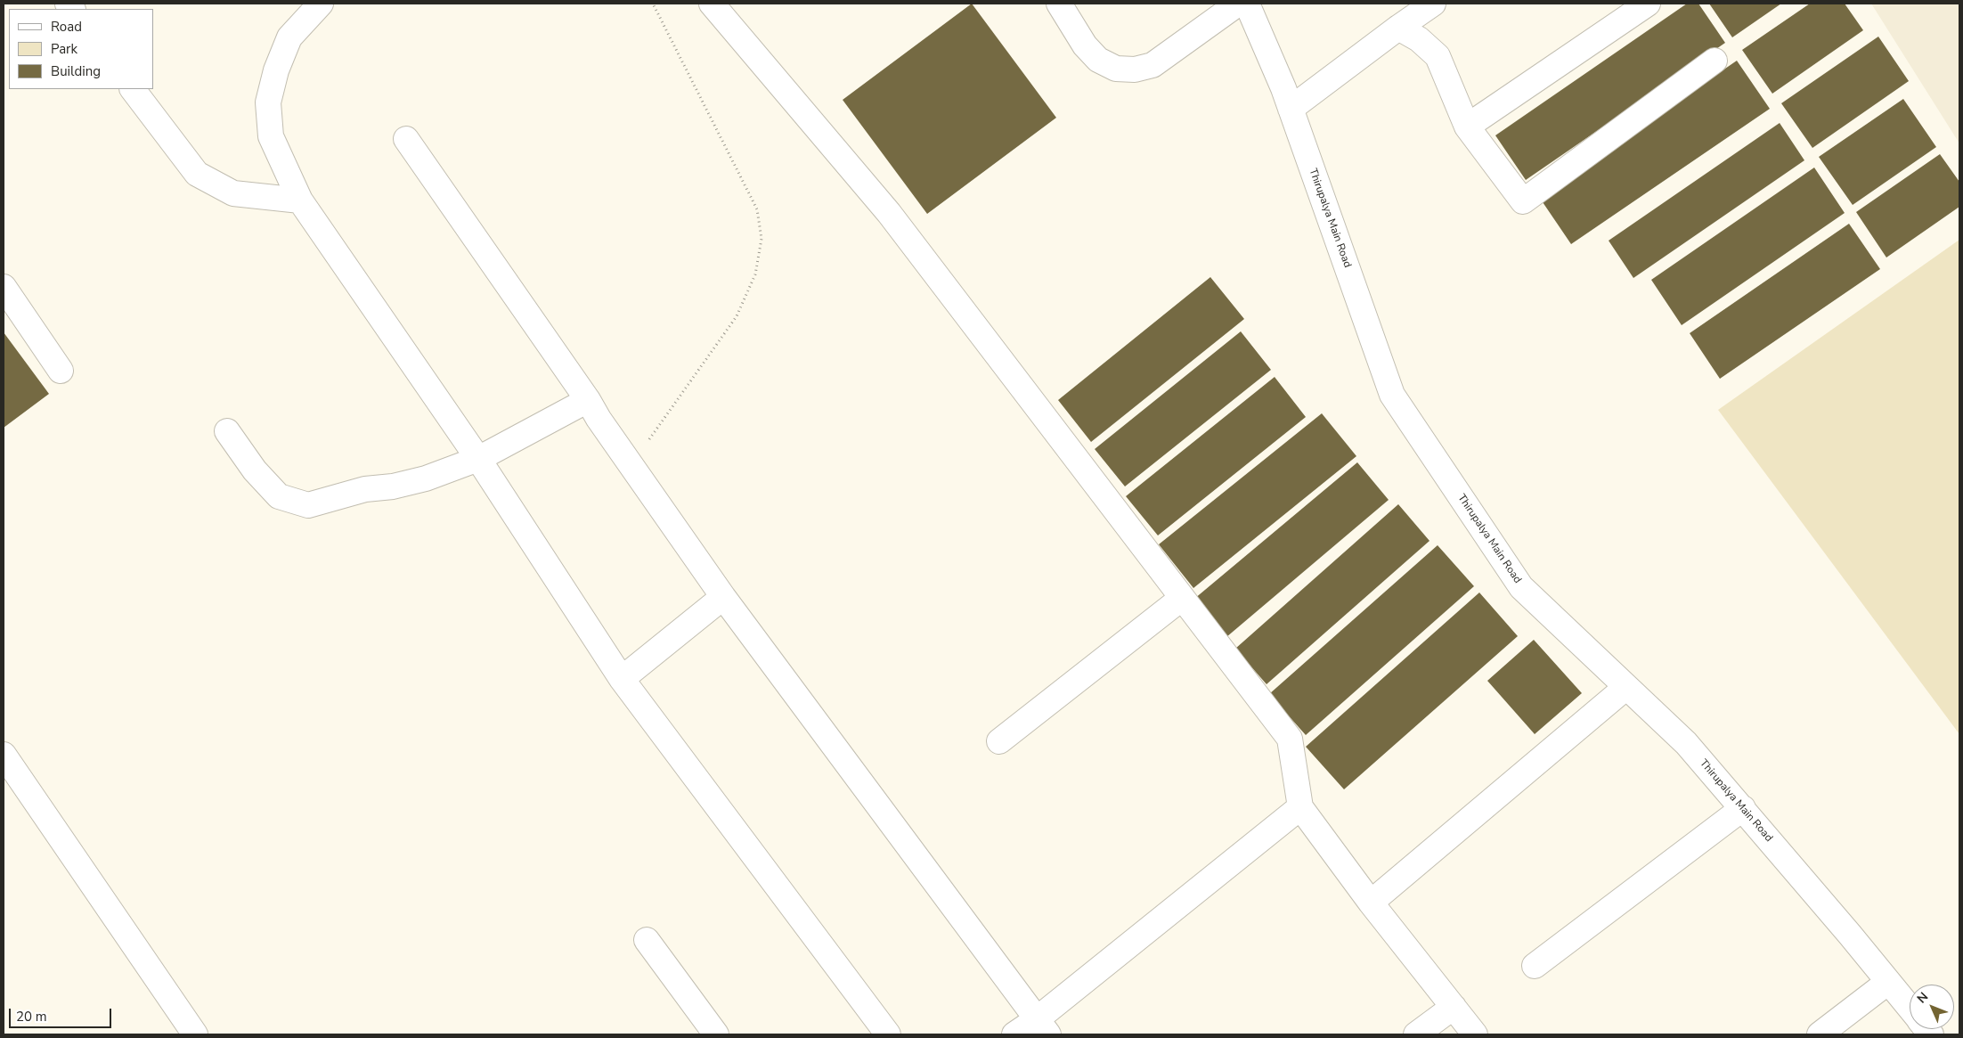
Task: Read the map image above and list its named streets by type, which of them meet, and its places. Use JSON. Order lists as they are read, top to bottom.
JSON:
{
  "streets": {
    "street": ["Thirupalya Main Road"]
  },
  "legend": ["Road", "Park", "Building"],
  "scale_bar": "20 m",
  "north": "top left"
}
